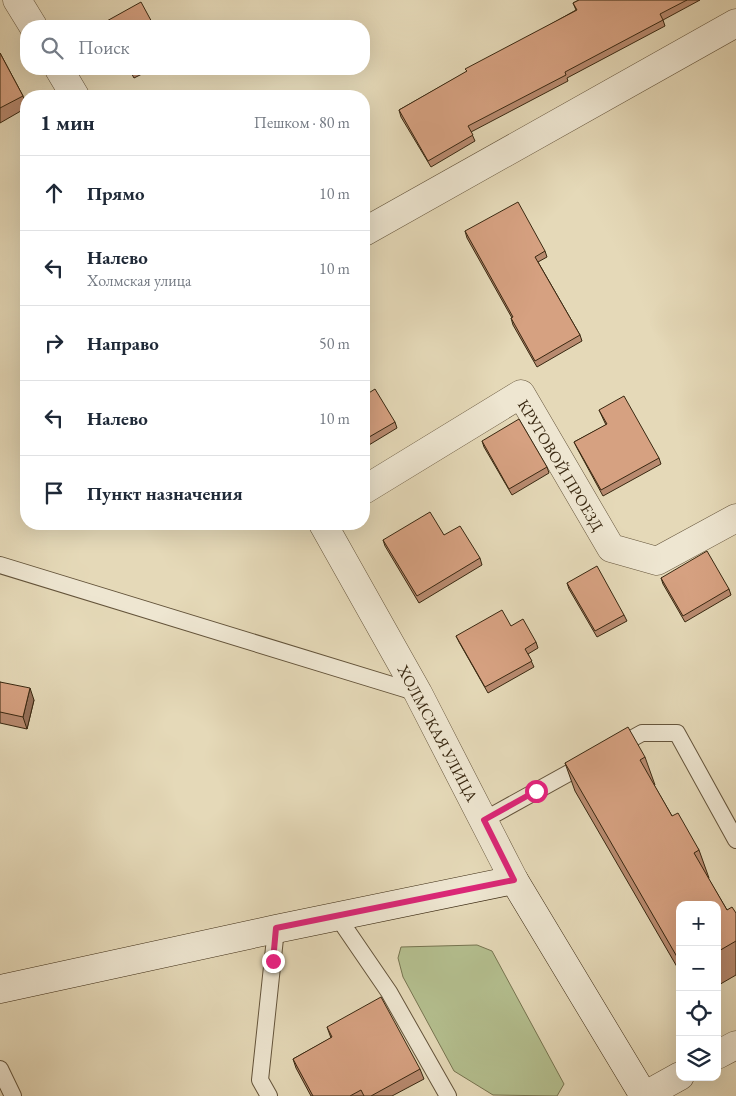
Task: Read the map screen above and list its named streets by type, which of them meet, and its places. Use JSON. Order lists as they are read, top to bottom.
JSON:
{
  "streets": {
    "street": ["КРУГОВОЙ ПРОЕЗД", "ХОЛМСКАЯ УЛИЦА"]
  },
  "page": {
    "search": "Поиск",
    "heading": ["1 мин", "Пешком · 80 m"],
    "list": [
      ["Прямо", "10 m"],
      ["Налево", "Холмская улица", "10 m"],
      ["Направо", "50 m"],
      ["Налево", "10 m"],
      "Пункт назначения"
    ],
    "map_buttons": ["+", "−"]
  }
}
